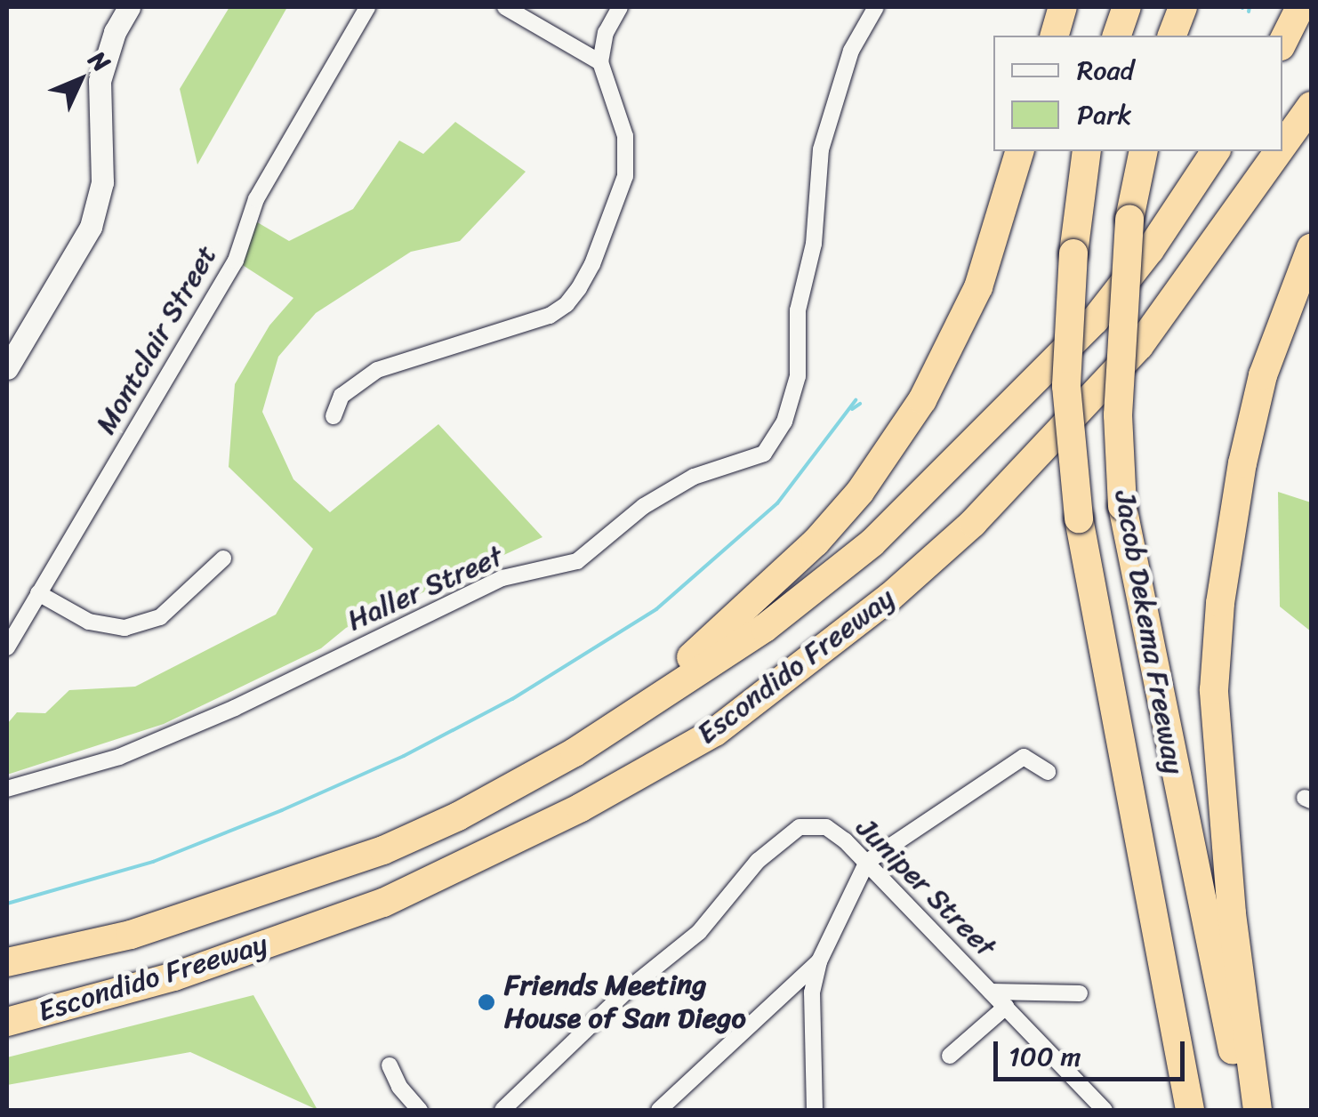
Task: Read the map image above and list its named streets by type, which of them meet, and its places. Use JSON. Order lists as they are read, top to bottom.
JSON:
{
  "streets": {
    "highway": ["Jacob Dekema Freeway", "Escondido Freeway"],
    "street": ["Montclair Street", "Haller Street", "Juniper Street"]
  },
  "places": ["Friends Meeting House of San Diego"],
  "legend": ["Road", "Park"],
  "scale_bar": "100 m",
  "north": "top right"
}
